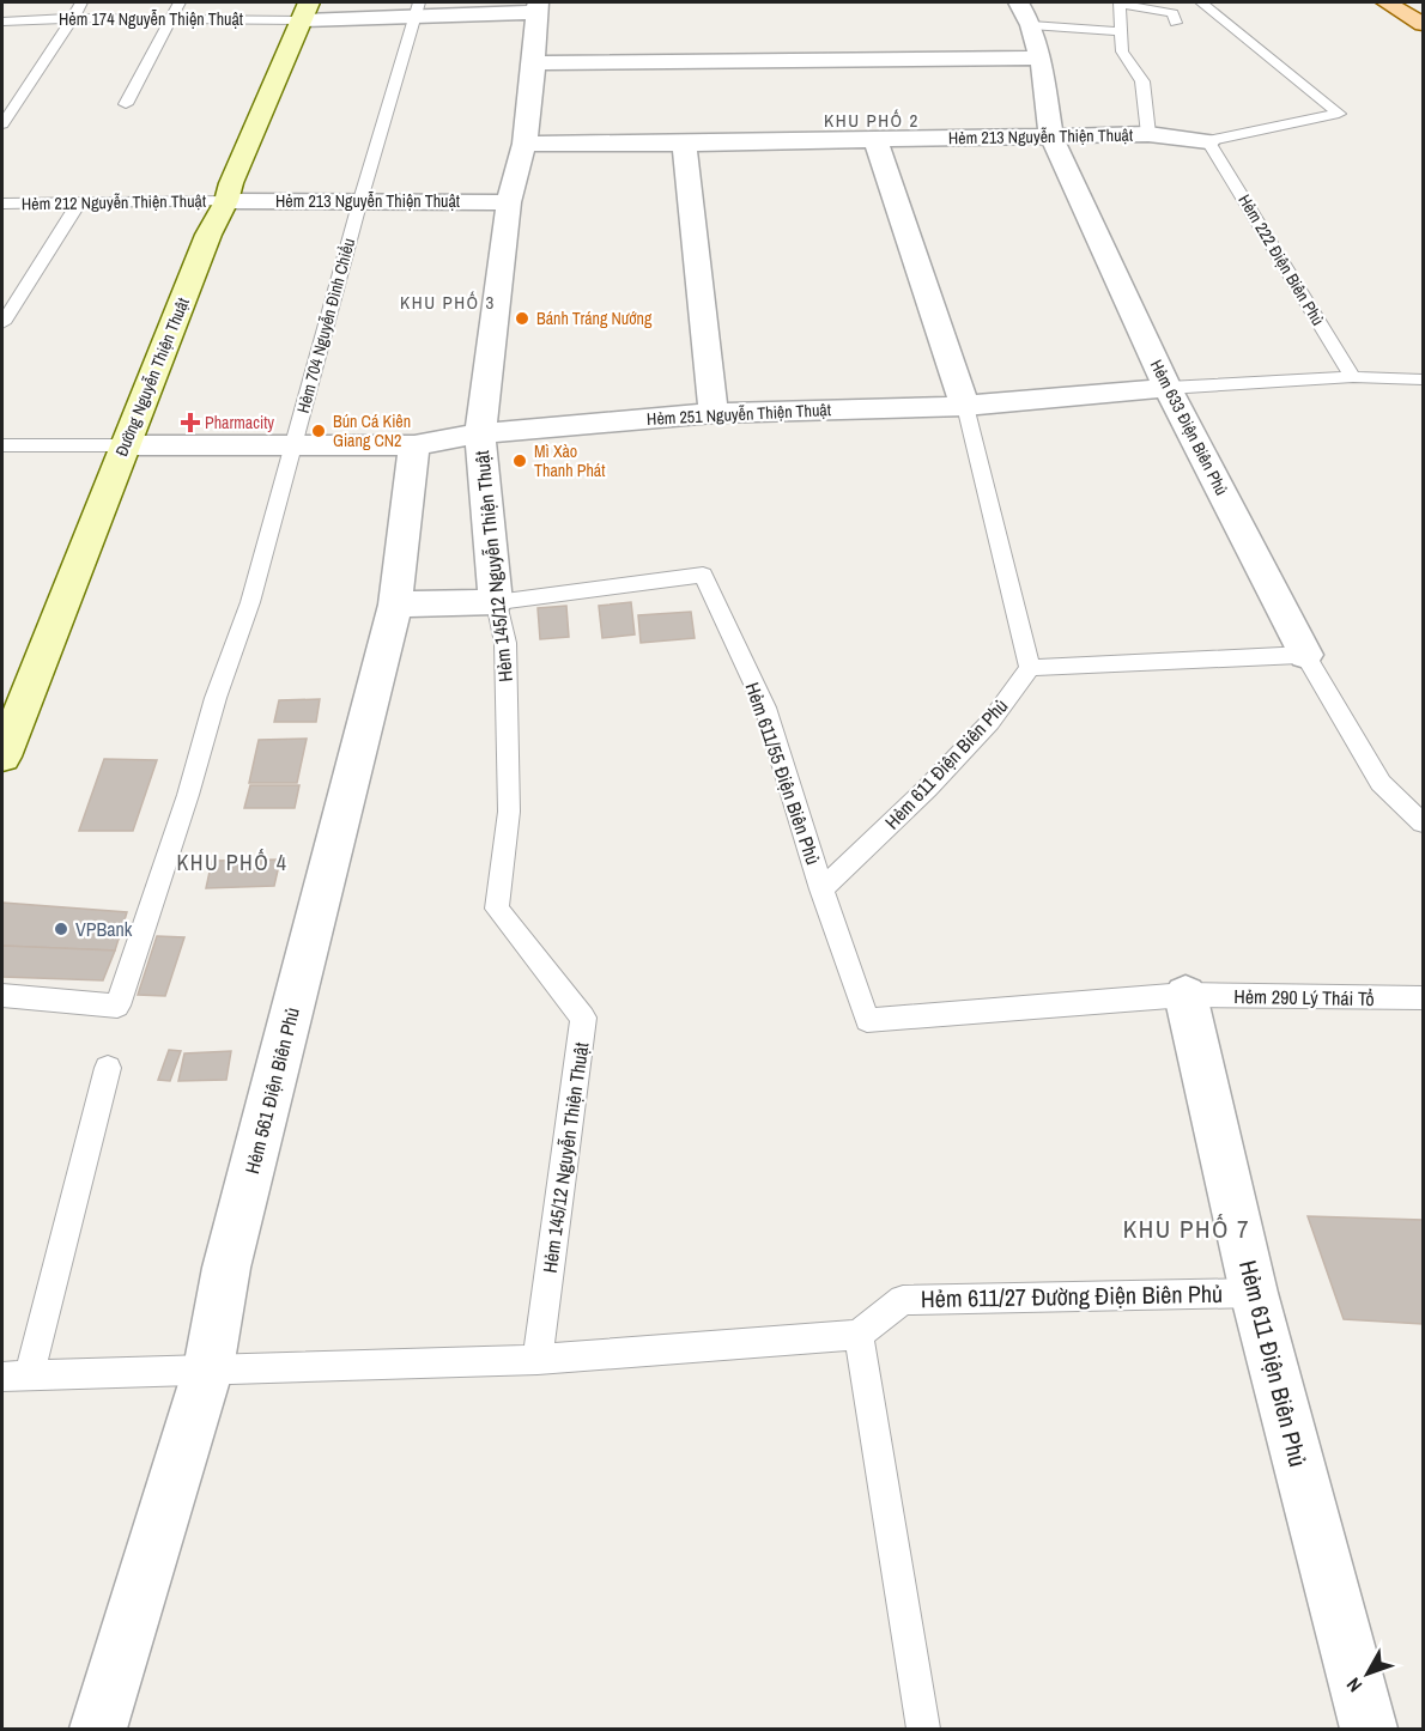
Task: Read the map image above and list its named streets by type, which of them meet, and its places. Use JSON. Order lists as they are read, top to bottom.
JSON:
{
  "streets": {
    "street": [
      "Hẻm 213 Nguyễn Thiện Thuật",
      "Đường Nguyễn Thiện Thuật",
      "Hẻm 251 Nguyễn Thiện Thuật",
      "Hẻm 633 Ðiện Biên Phủ",
      "Hẻm 145/12 Nguyễn Thiện Thuật",
      "Hẻm 561 Ðiện Biên Phủ",
      "Hẻm 611 Điện Biên Phủ"
    ],
    "lane": [
      "Hẻm 174 Nguyễn Thiện Thuật",
      "Hẻm 212 Nguyễn Thiện Thuật",
      "Hẻm 222 Ðiện Biên Phủ",
      "Hẻm 704 Nguyễn Đình Chiểu",
      "Hẻm 611 Ðiện Biên Phủ",
      "Hẻm 611/55 Điện Biên Phủ",
      "Hẻm 290 Lý Thái Tổ",
      "Hẻm 611/27 Đường Ðiện Biên Phủ"
    ]
  },
  "crossings": [
    ["Hẻm 174 Nguyễn Thiện Thuật", "Đường Nguyễn Thiện Thuật"],
    ["Hẻm 213 Nguyễn Thiện Thuật", "Hẻm 212 Nguyễn Thiện Thuật"],
    ["Hẻm 213 Nguyễn Thiện Thuật", "Hẻm 222 Ðiện Biên Phủ"],
    ["Hẻm 213 Nguyễn Thiện Thuật", "Hẻm 704 Nguyễn Đình Chiểu"],
    ["Hẻm 213 Nguyễn Thiện Thuật", "Đường Nguyễn Thiện Thuật"],
    ["Hẻm 213 Nguyễn Thiện Thuật", "Hẻm 633 Ðiện Biên Phủ"],
    ["Hẻm 213 Nguyễn Thiện Thuật", "Hẻm 145/12 Nguyễn Thiện Thuật"],
    ["Hẻm 212 Nguyễn Thiện Thuật", "Đường Nguyễn Thiện Thuật"],
    ["Hẻm 222 Ðiện Biên Phủ", "Hẻm 251 Nguyễn Thiện Thuật"],
    ["Hẻm 704 Nguyễn Đình Chiểu", "Hẻm 251 Nguyễn Thiện Thuật"],
    ["Đường Nguyễn Thiện Thuật", "Hẻm 251 Nguyễn Thiện Thuật"],
    ["Hẻm 251 Nguyễn Thiện Thuật", "Hẻm 633 Ðiện Biên Phủ"],
    ["Hẻm 251 Nguyễn Thiện Thuật", "Hẻm 145/12 Nguyễn Thiện Thuật"],
    ["Hẻm 251 Nguyễn Thiện Thuật", "Hẻm 561 Ðiện Biên Phủ"],
    ["Hẻm 145/12 Nguyễn Thiện Thuật", "Hẻm 611/55 Điện Biên Phủ"],
    ["Hẻm 611 Ðiện Biên Phủ", "Hẻm 611/55 Điện Biên Phủ"],
    ["Hẻm 290 Lý Thái Tổ", "Hẻm 611 Điện Biên Phủ"],
    ["Hẻm 611/27 Đường Ðiện Biên Phủ", "Hẻm 611 Điện Biên Phủ"]
  ],
  "districts": [
    "KHU PHỐ 2",
    "KHU PHỐ 3",
    "KHU PHỐ 4",
    "KHU PHỐ 7"
  ],
  "places": {
    "other": [
      "Bánh Tráng Nướng",
      "Bún Cá Kiên Giang CN2",
      "Mì Xào Thanh Phát",
      "VPBank"
    ],
    "health": ["Pharmacity"]
  },
  "north": "bottom left"
}
